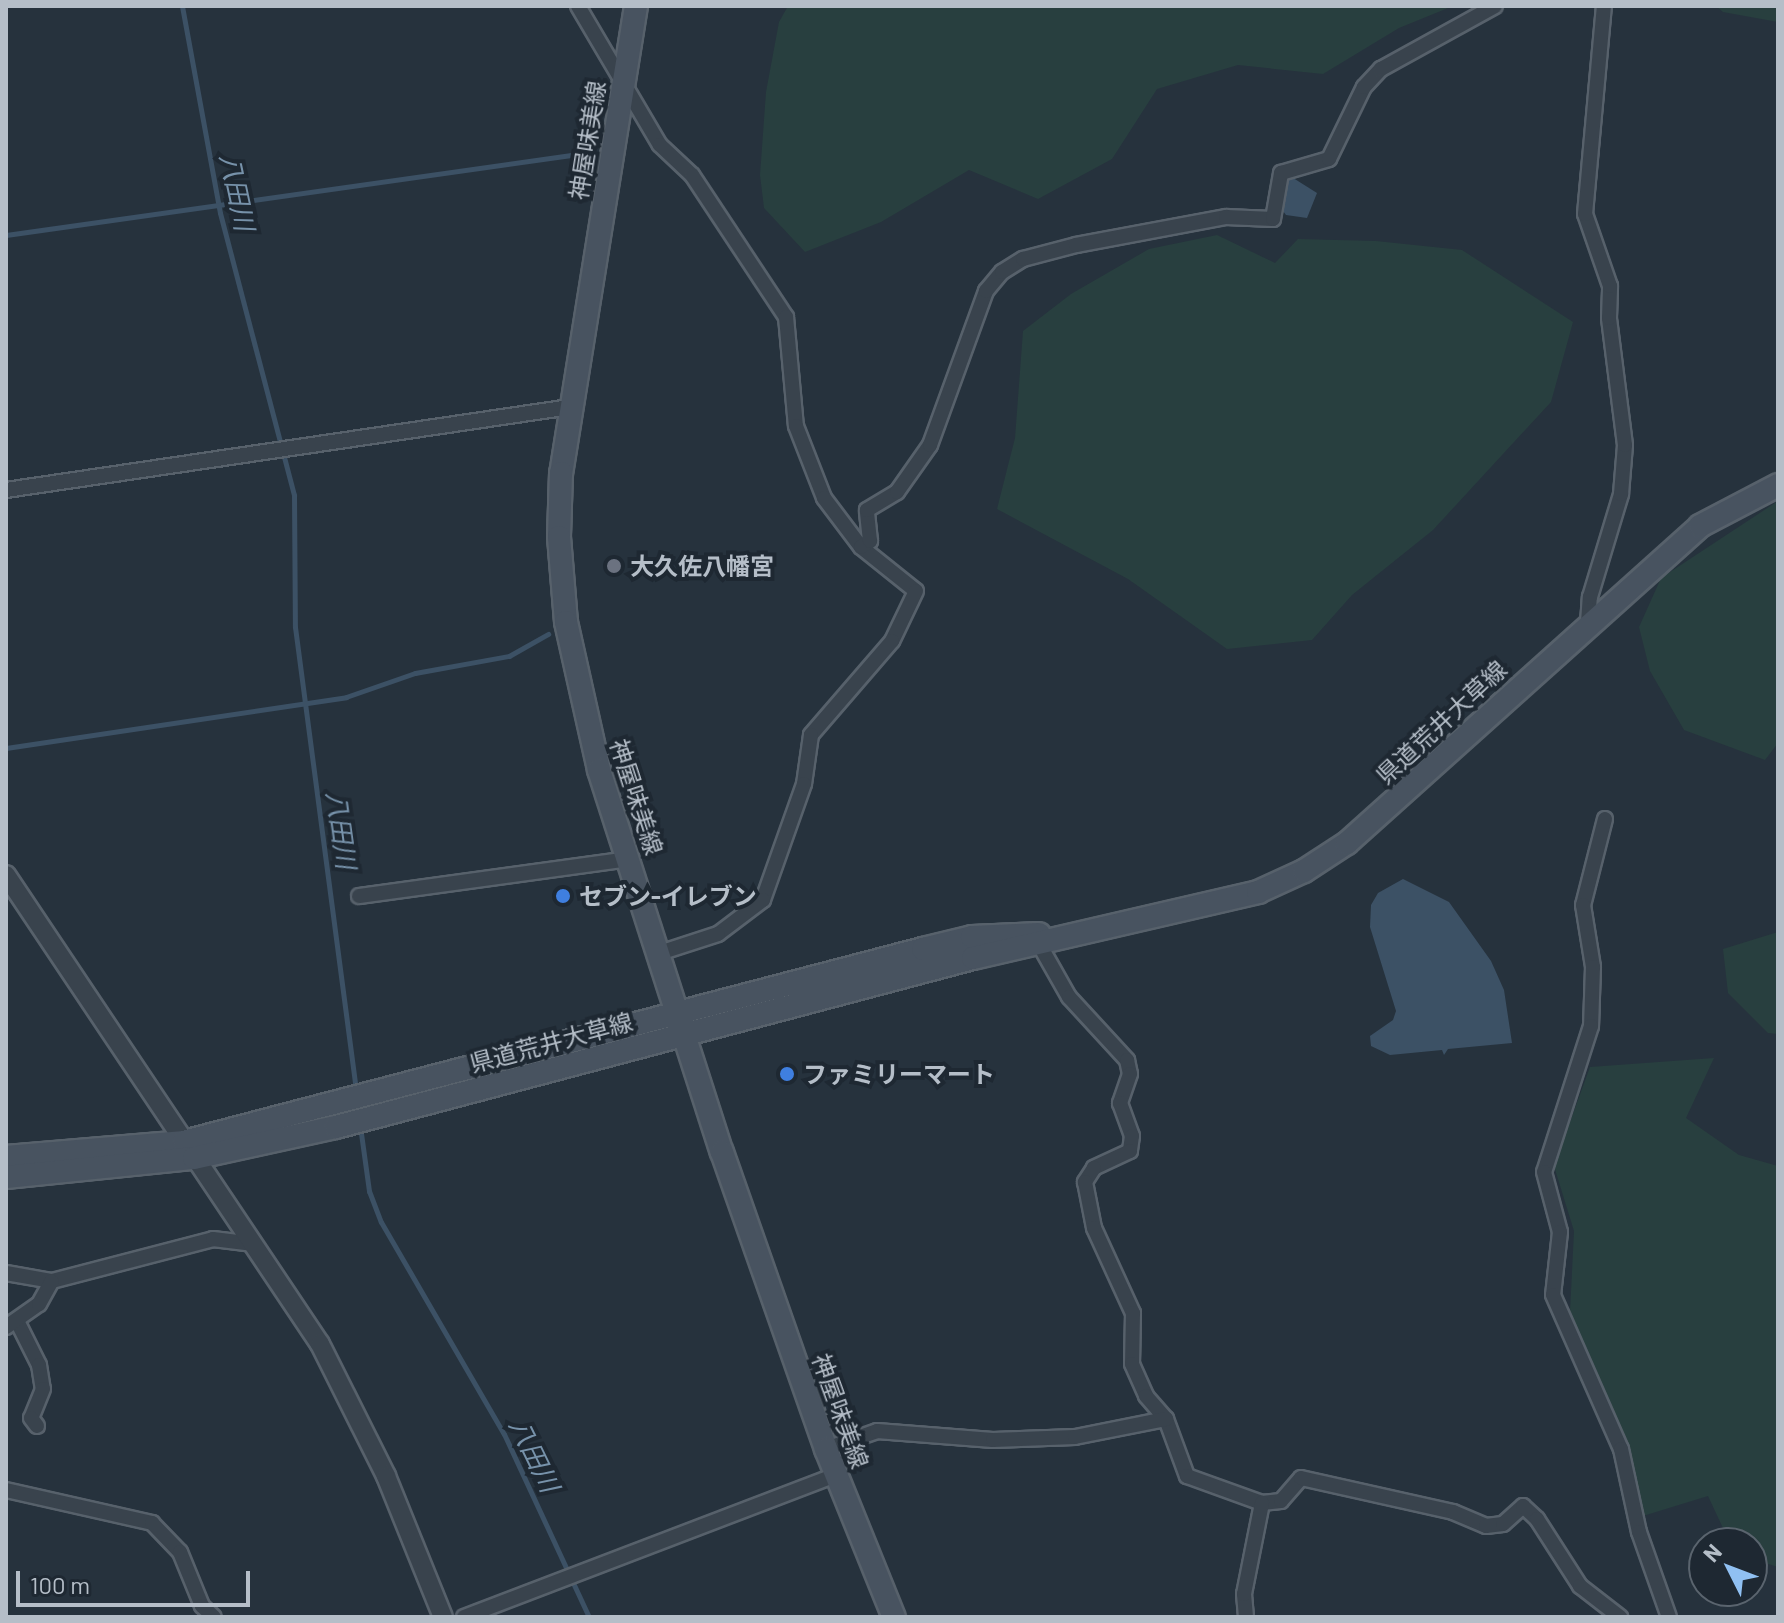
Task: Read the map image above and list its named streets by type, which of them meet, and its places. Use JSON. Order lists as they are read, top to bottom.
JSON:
{
  "streets": {
    "main road": ["神屋味美線", "県道荒井大草線"]
  },
  "crossings": [
    ["神屋味美線", "県道荒井大草線"]
  ],
  "water": ["八田川"],
  "places": ["大久佐八幡宮", "セブン-イレブン", "ファミリーマート"],
  "scale_bar": "100 m",
  "north": "top left"
}
